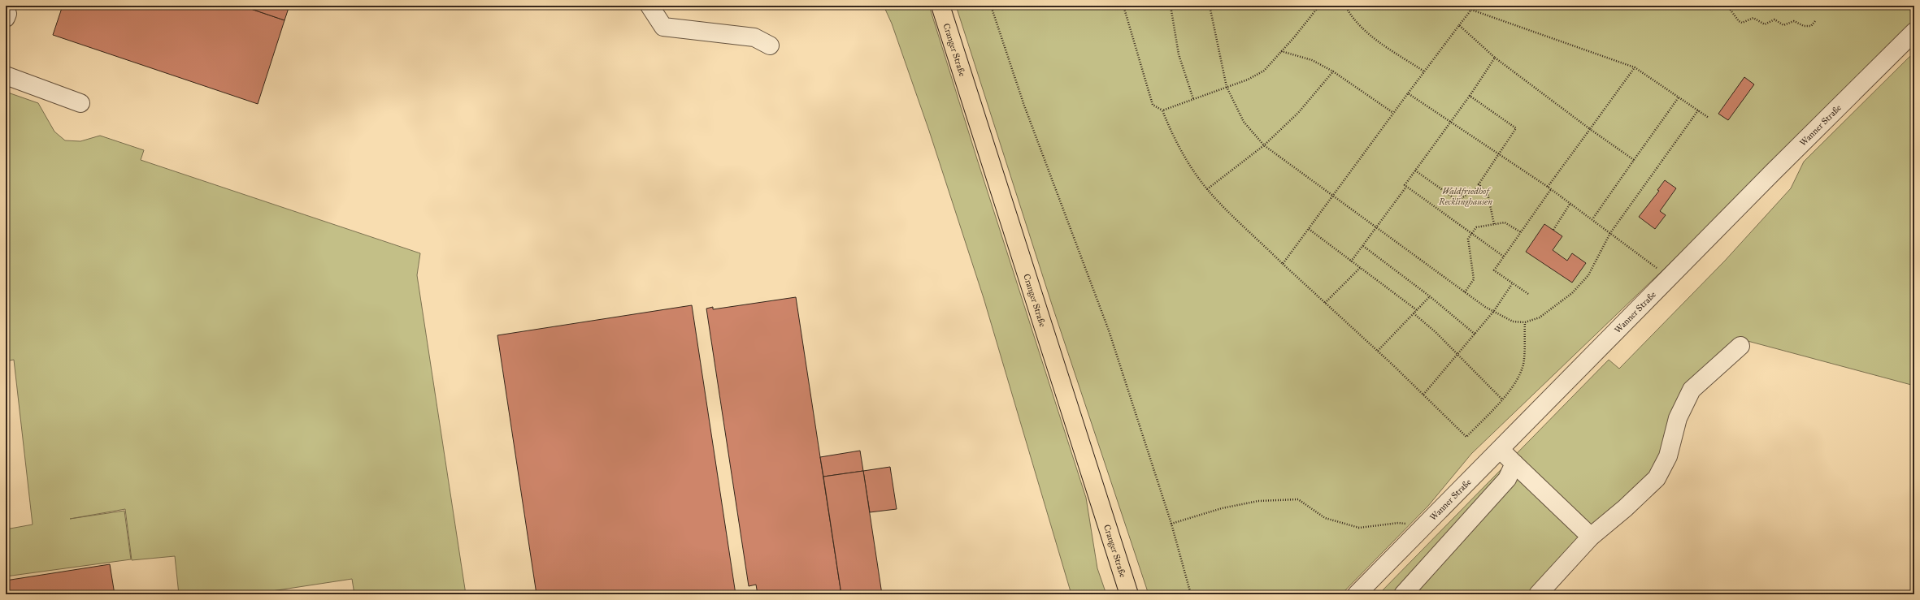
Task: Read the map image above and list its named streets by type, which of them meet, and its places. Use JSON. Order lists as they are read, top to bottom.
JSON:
{
  "streets": {
    "main road": ["Cranger Straße"],
    "street": ["Wanner Straße"]
  },
  "parks": ["Waldfriedhof Recklinghausen"]
}
